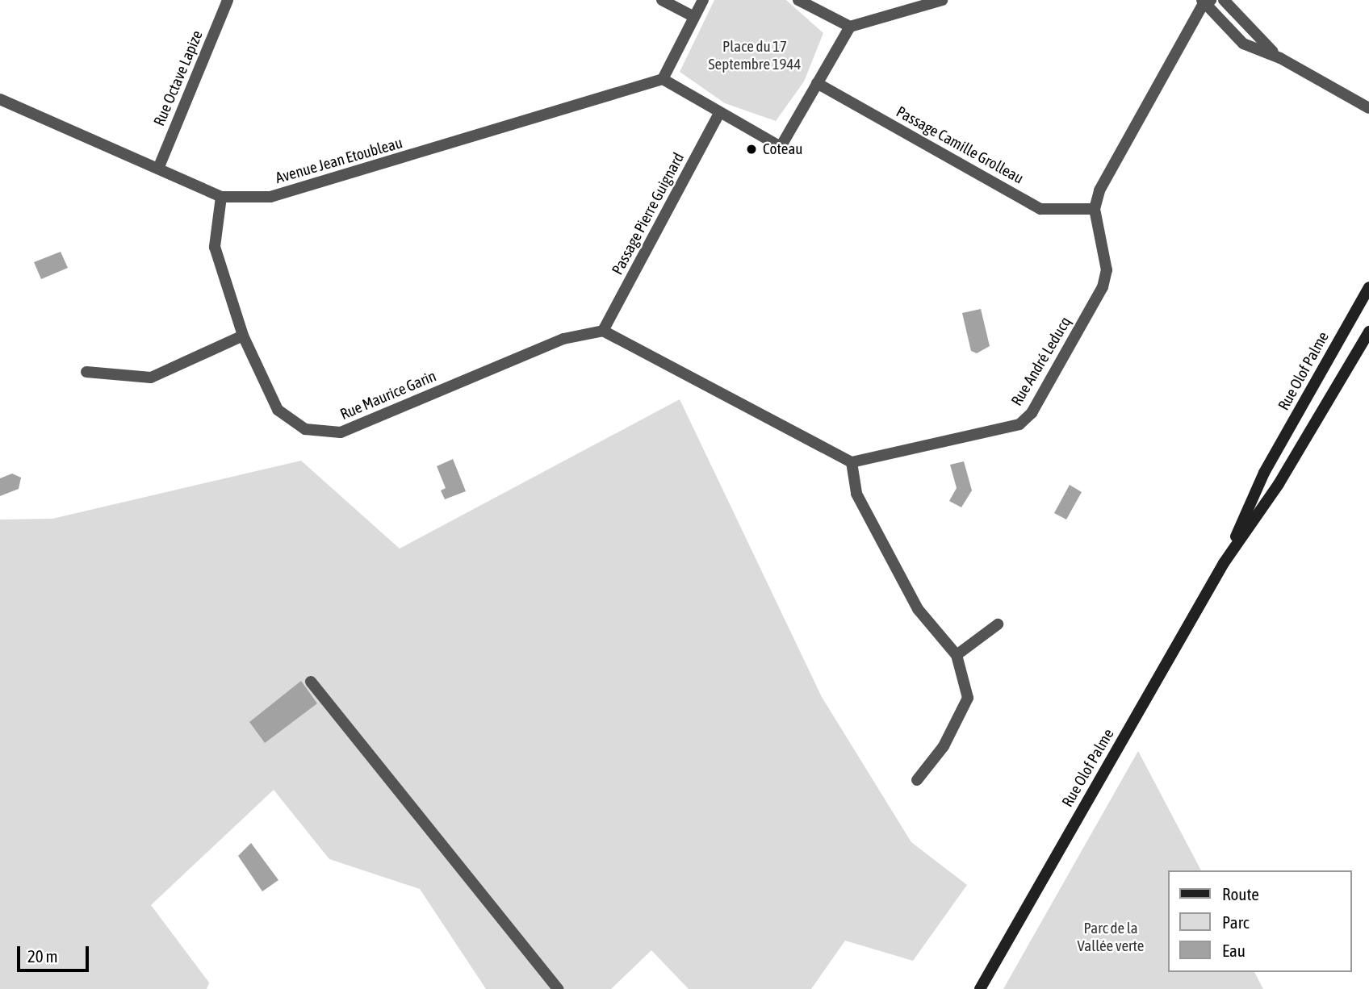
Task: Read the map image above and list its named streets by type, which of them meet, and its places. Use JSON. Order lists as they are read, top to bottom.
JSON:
{
  "streets": {
    "main road": ["Rue Olof Palme"],
    "street": [
      "Rue Octave Lapize",
      "Passage Camille Grolleau",
      "Avenue Jean Etoubleau",
      "Passage Pierre Guignard",
      "Rue André Leducq",
      "Rue Maurice Garin"
    ]
  },
  "crossings": [
    ["Rue Octave Lapize", "Avenue Jean Etoubleau"],
    ["Passage Camille Grolleau", "Rue André Leducq"],
    ["Avenue Jean Etoubleau", "Rue Maurice Garin"],
    ["Passage Pierre Guignard", "Rue Maurice Garin"]
  ],
  "parks": ["Place du 17 Septembre 1944", "Parc de la Vallée verte"],
  "places": ["Coteau"],
  "legend": ["Route", "Parc", "Eau"],
  "scale_bar": "20 m"
}
